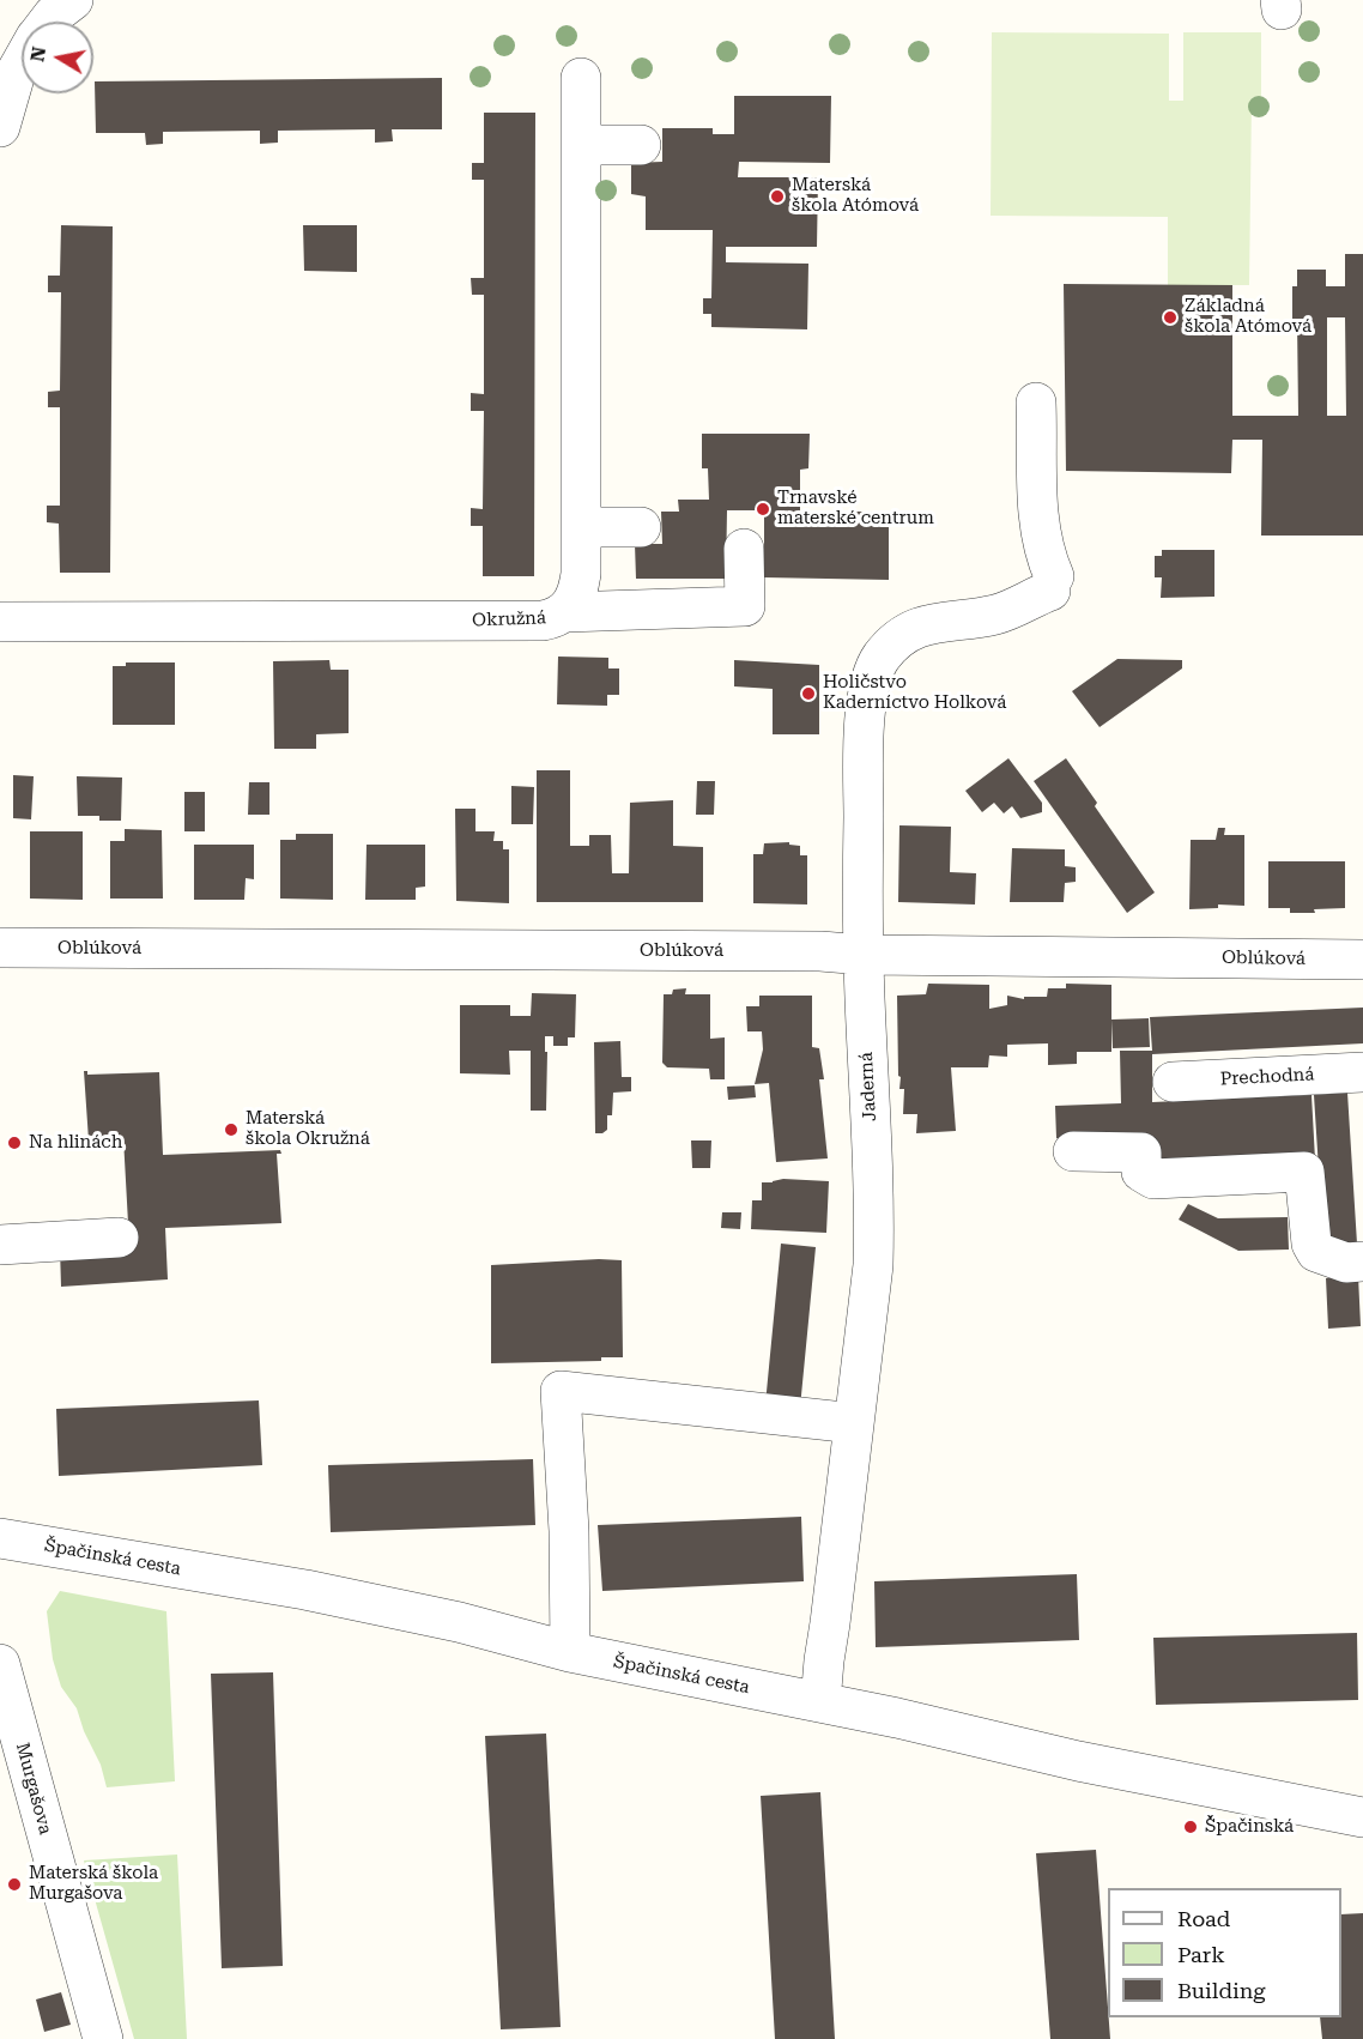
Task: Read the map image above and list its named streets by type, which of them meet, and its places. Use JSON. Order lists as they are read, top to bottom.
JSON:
{
  "streets": {
    "street": [
      "Okružná",
      "Oblúková",
      "Prechodná",
      "Jaderná",
      "Špačinská cesta",
      "Murgašova"
    ]
  },
  "crossings": [
    ["Oblúková", "Jaderná"],
    ["Jaderná", "Špačinská cesta"]
  ],
  "places": [
    "Materská škola Atómová",
    "Základná škola Atómová",
    "Trnavské materské centrum",
    "Holičstvo Kaderníctvo Holková",
    "Materská škola Okružná",
    "Na hlinách",
    "Špačinská",
    "Materská škola Murgašova"
  ],
  "legend": ["Road", "Park", "Building"],
  "north": "left"
}
